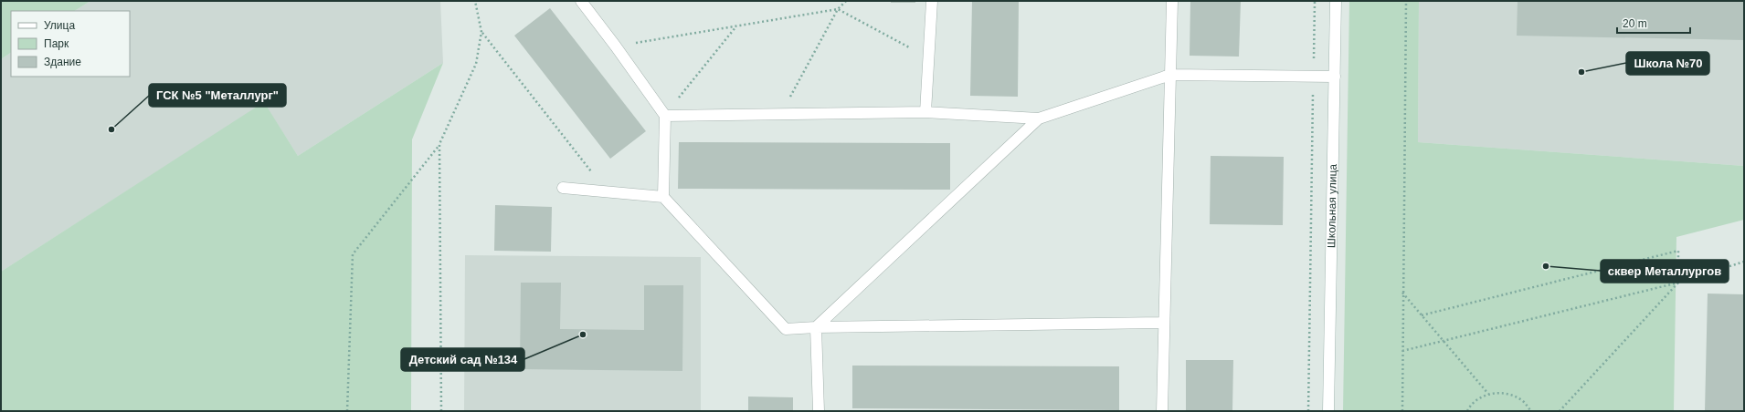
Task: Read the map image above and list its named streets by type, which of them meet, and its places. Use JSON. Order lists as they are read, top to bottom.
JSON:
{
  "streets": {
    "main road": ["Школьная улица"]
  },
  "places": [
    "Школа №70",
    "ГСК №5 \"Металлург\"",
    "сквер Металлургов",
    "Детский сад №134"
  ],
  "legend": ["Улица", "Парк", "Здание"],
  "scale_bar": "20 m"
}
